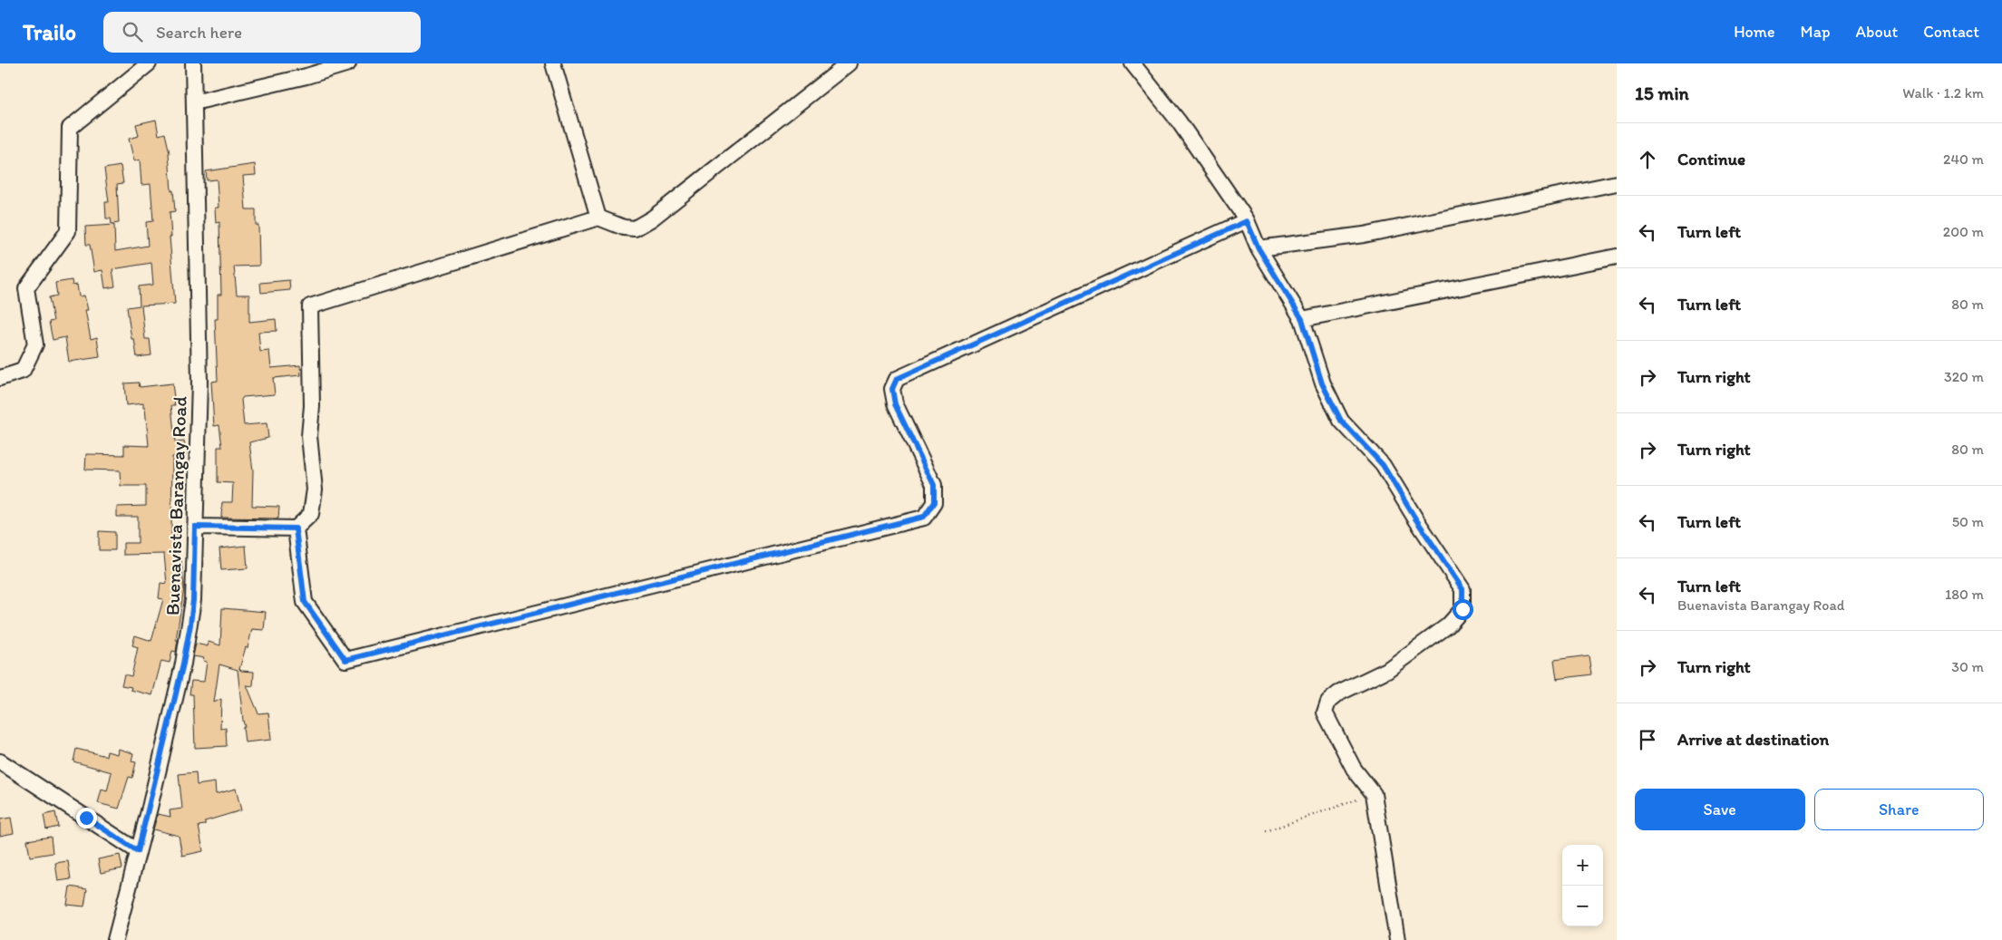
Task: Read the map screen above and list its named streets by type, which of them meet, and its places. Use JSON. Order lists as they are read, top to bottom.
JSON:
{
  "streets": {
    "street": ["Buenavista Barangay Road"]
  },
  "page": {
    "header": "Trailo",
    "search": "Search here",
    "nav": [
      "Home",
      "Map",
      "About",
      "Contact"
    ],
    "heading": ["15 min", "Walk · 1.2 km"],
    "list": [
      ["Continue", "240 m"],
      ["Turn left", "200 m"],
      ["Turn left", "80 m"],
      ["Turn right", "320 m"],
      ["Turn right", "80 m"],
      ["Turn left", "50 m"],
      ["Turn left", "Buenavista Barangay Road", "180 m"],
      ["Turn right", "30 m"],
      "Arrive at destination"
    ],
    "buttons": ["Save", "Share"],
    "map_buttons": ["+", "−"]
  }
}
